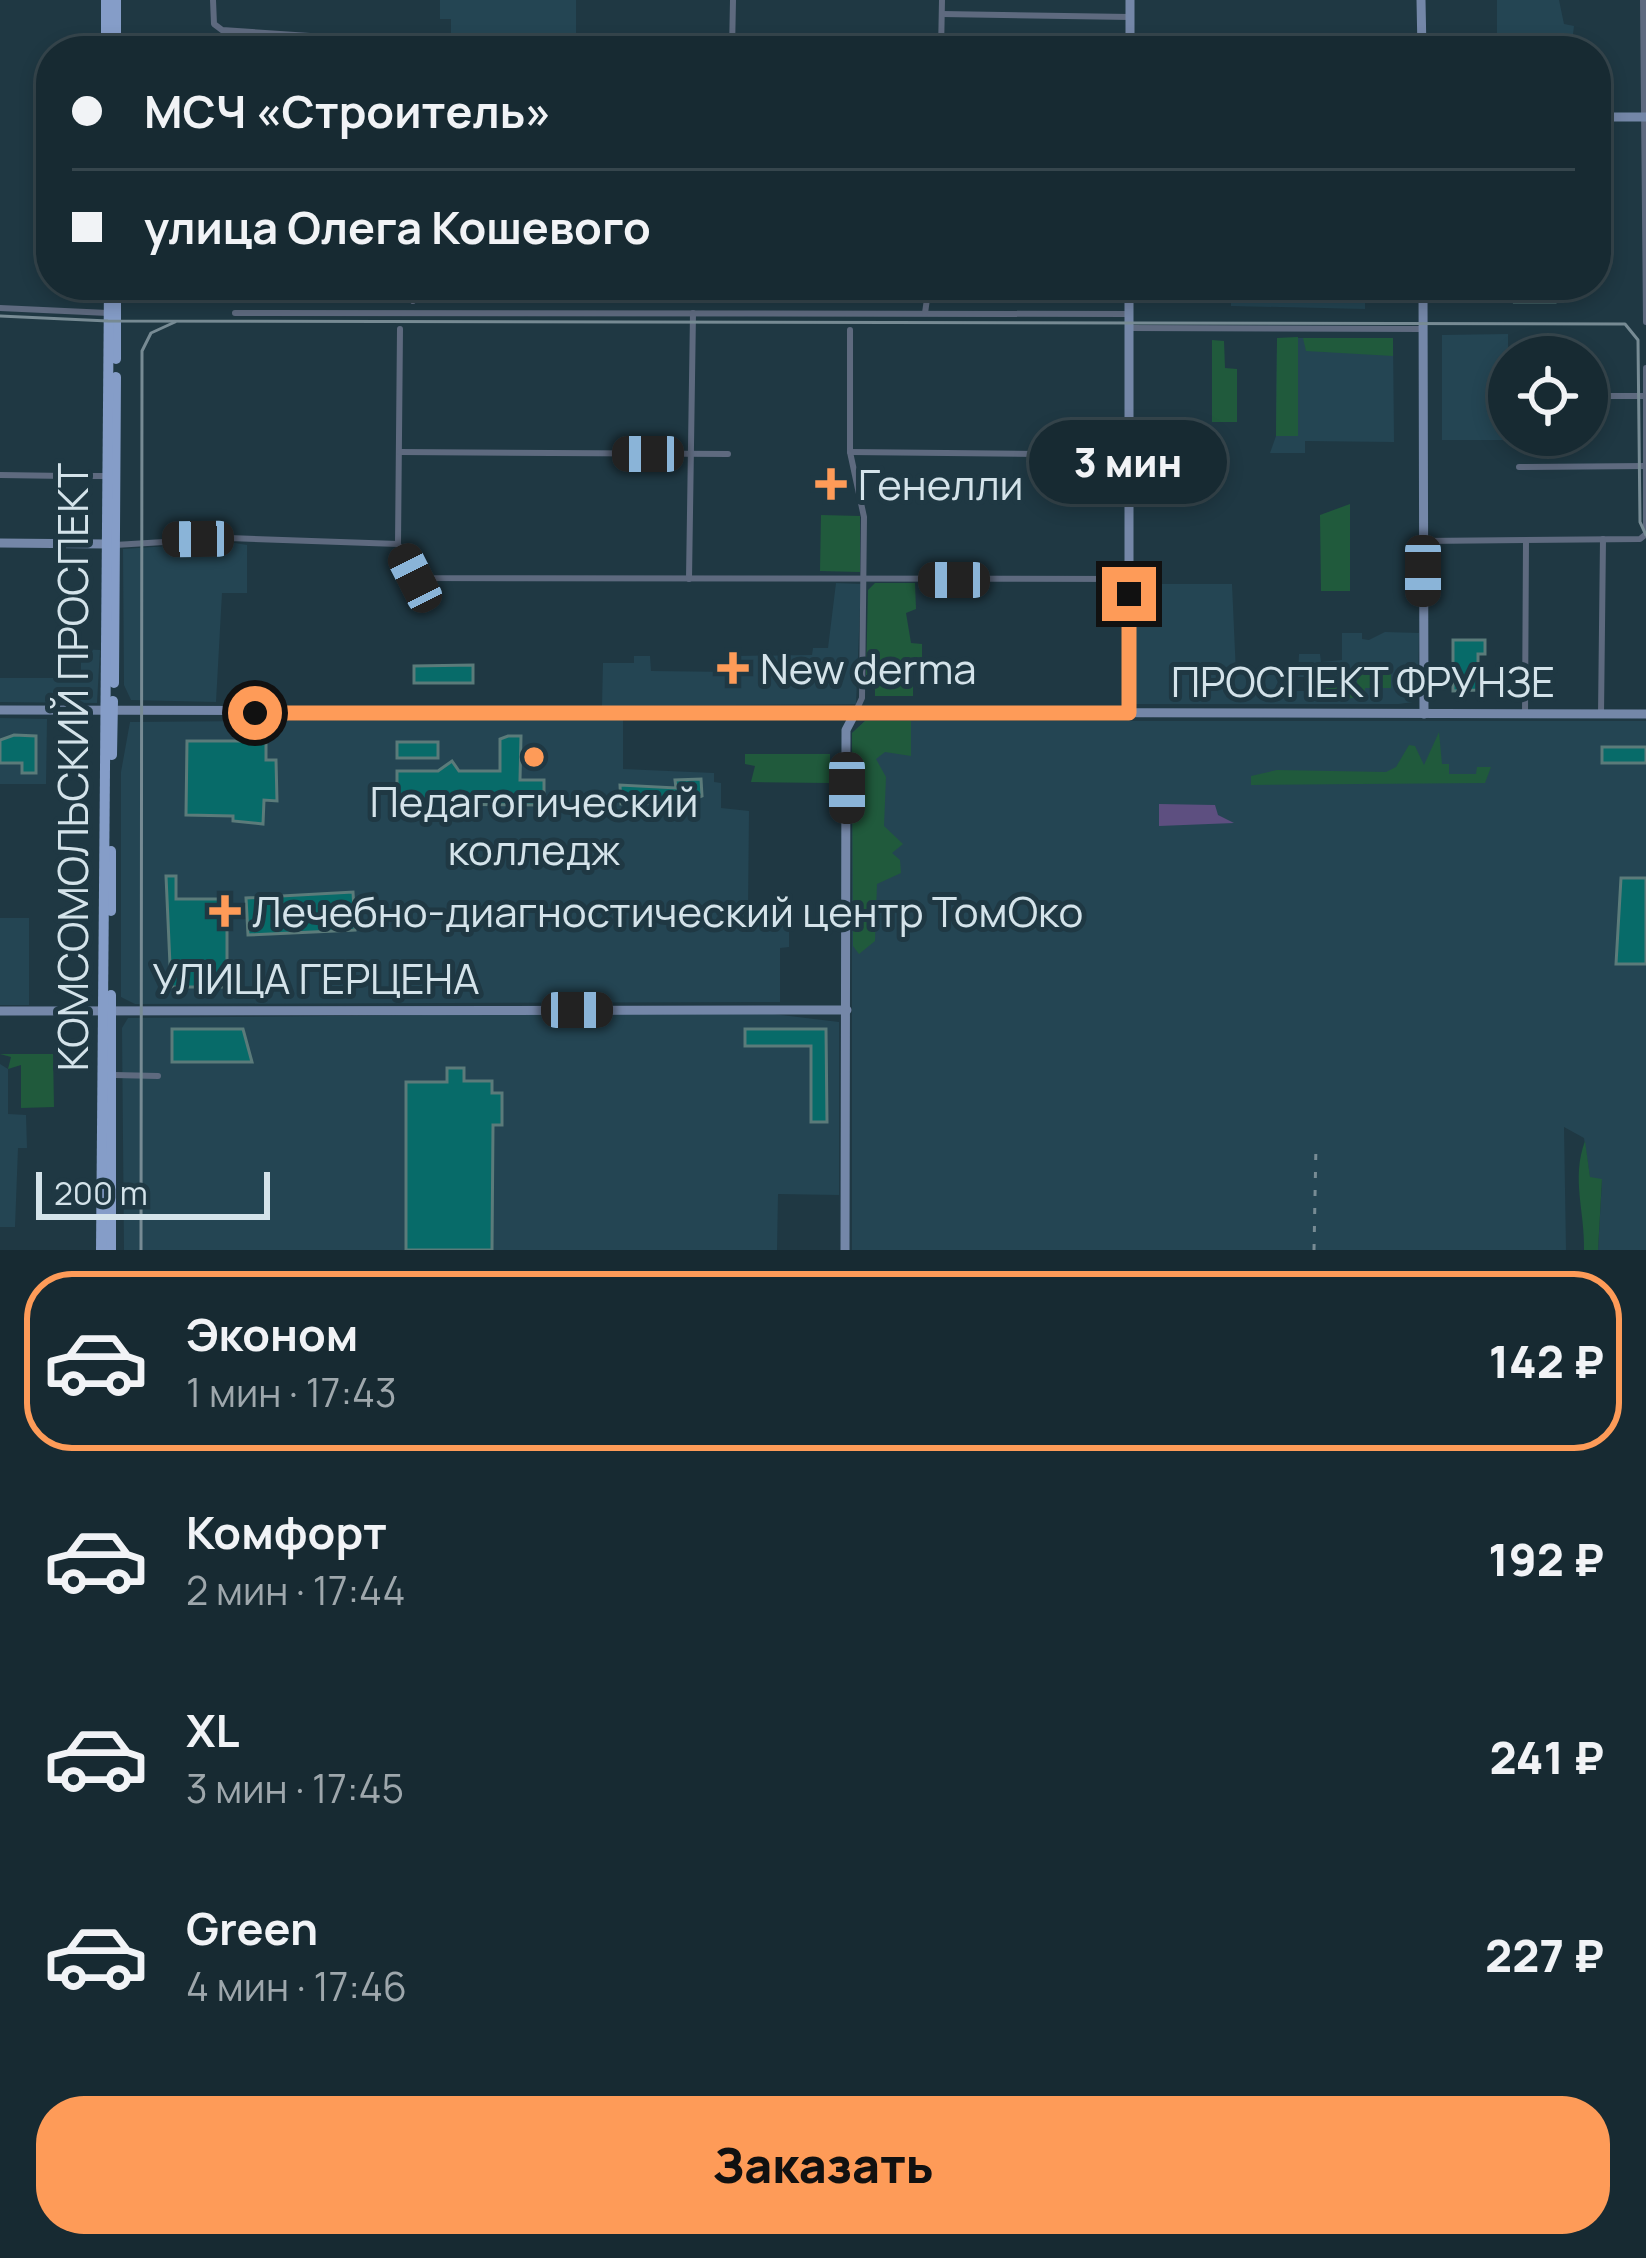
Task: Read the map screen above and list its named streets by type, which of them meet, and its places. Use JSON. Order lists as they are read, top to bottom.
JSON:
{
  "streets": {
    "main road": ["КОМСОМОЛЬСКИЙ ПРОСПЕКТ"],
    "street": ["ПРОСПЕКТ ФРУНЗЕ", "УЛИЦА ГЕРЦЕНА"]
  },
  "crossings": [
    ["ПРОСПЕКТ ФРУНЗЕ", "КОМСОМОЛЬСКИЙ ПРОСПЕКТ"],
    ["КОМСОМОЛЬСКИЙ ПРОСПЕКТ", "УЛИЦА ГЕРЦЕНА"]
  ],
  "places": {
    "health": ["Генелли", "New derma", "Лечебно-диагностический центр ТомОко"],
    "other": ["Педагогический колледж"]
  },
  "scale_bar": "200 m",
  "page": {
    "banner": ["МСЧ «Строитель»", "улица Олега Кошевого"],
    "bubble": "3 мин",
    "scale": "200 m",
    "list": [
      {
        "name": "Эконом",
        "note": "1 мин · 17:43",
        "value": "142 ₽"
      },
      {
        "name": "Комфорт",
        "note": "2 мин · 17:44",
        "value": "192 ₽"
      },
      {
        "name": "XL",
        "note": "3 мин · 17:45",
        "value": "241 ₽"
      },
      {
        "name": "Green",
        "note": "4 мин · 17:46",
        "value": "227 ₽"
      }
    ],
    "buttons": "Заказать"
  }
}
